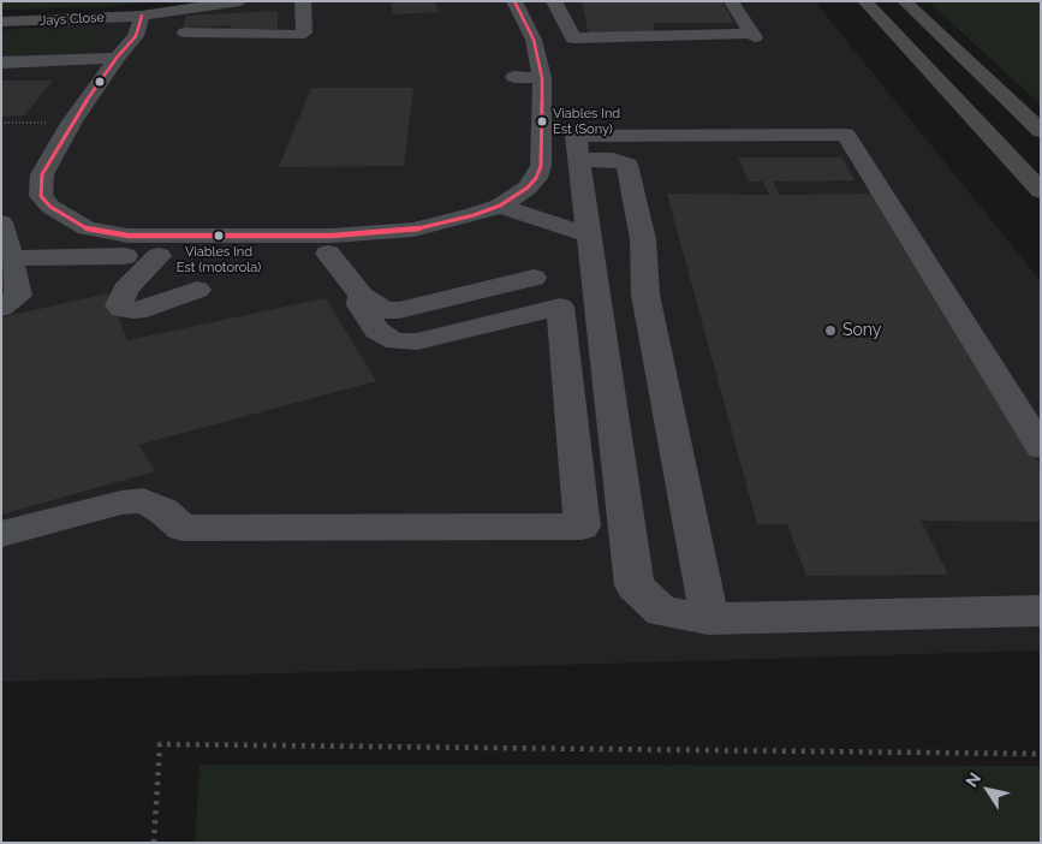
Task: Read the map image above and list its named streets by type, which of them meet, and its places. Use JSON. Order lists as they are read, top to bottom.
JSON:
{
  "streets": {
    "street": ["Jays Close"]
  },
  "places": ["Viables Ind Est (Sony)", "Viables Ind Est (motorola)", "Sony"],
  "north": "top left"
}
